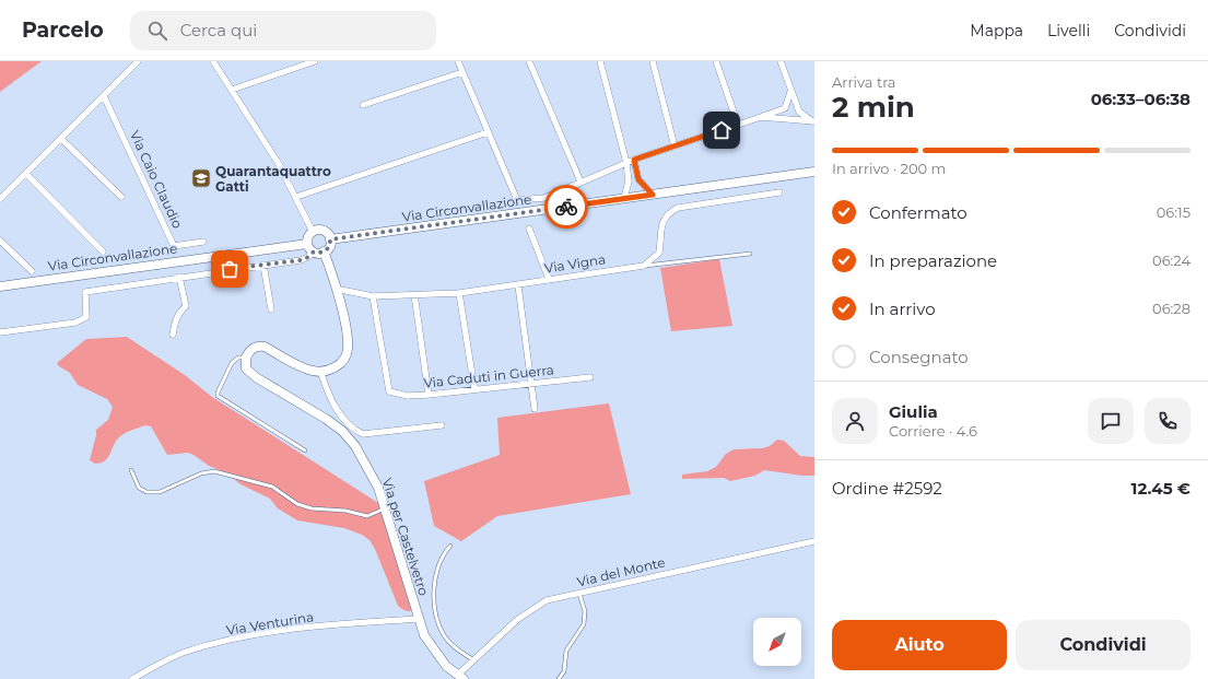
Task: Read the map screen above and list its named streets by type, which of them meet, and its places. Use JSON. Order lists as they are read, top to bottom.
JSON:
{
  "streets": {
    "main road": ["Via Circonvallazione", "Via per Castelvetro"],
    "street": [
      "Via Caio Claudio",
      "Via Vigna",
      "Via Caduti in Guerra",
      "Via del Monte",
      "Via Venturina"
    ]
  },
  "crossings": [
    ["Via Vigna", "Via Caduti in Guerra"],
    ["Via per Castelvetro", "Via del Monte"],
    ["Via per Castelvetro", "Via Venturina"]
  ],
  "places": {
    "school or university": ["Quarantaquattro Gatti"]
  },
  "north": "bottom left",
  "page": {
    "header": "Parcelo",
    "search": "Cerca qui",
    "nav": ["Mappa", "Livelli", "Condividi"],
    "heading": ["2 min", "Arriva tra", "06:33–06:38"],
    "panel": [
      "Giulia",
      "Corriere · 4.6",
      "Ordine #2592",
      "12.45 €"
    ],
    "bar": "In arrivo · 200 m",
    "list": [
      ["Confermato", "06:15"],
      ["In preparazione", "06:24"],
      ["In arrivo", "06:28"],
      "Consegnato"
    ],
    "buttons": ["Aiuto", "Condividi"]
  }
}
